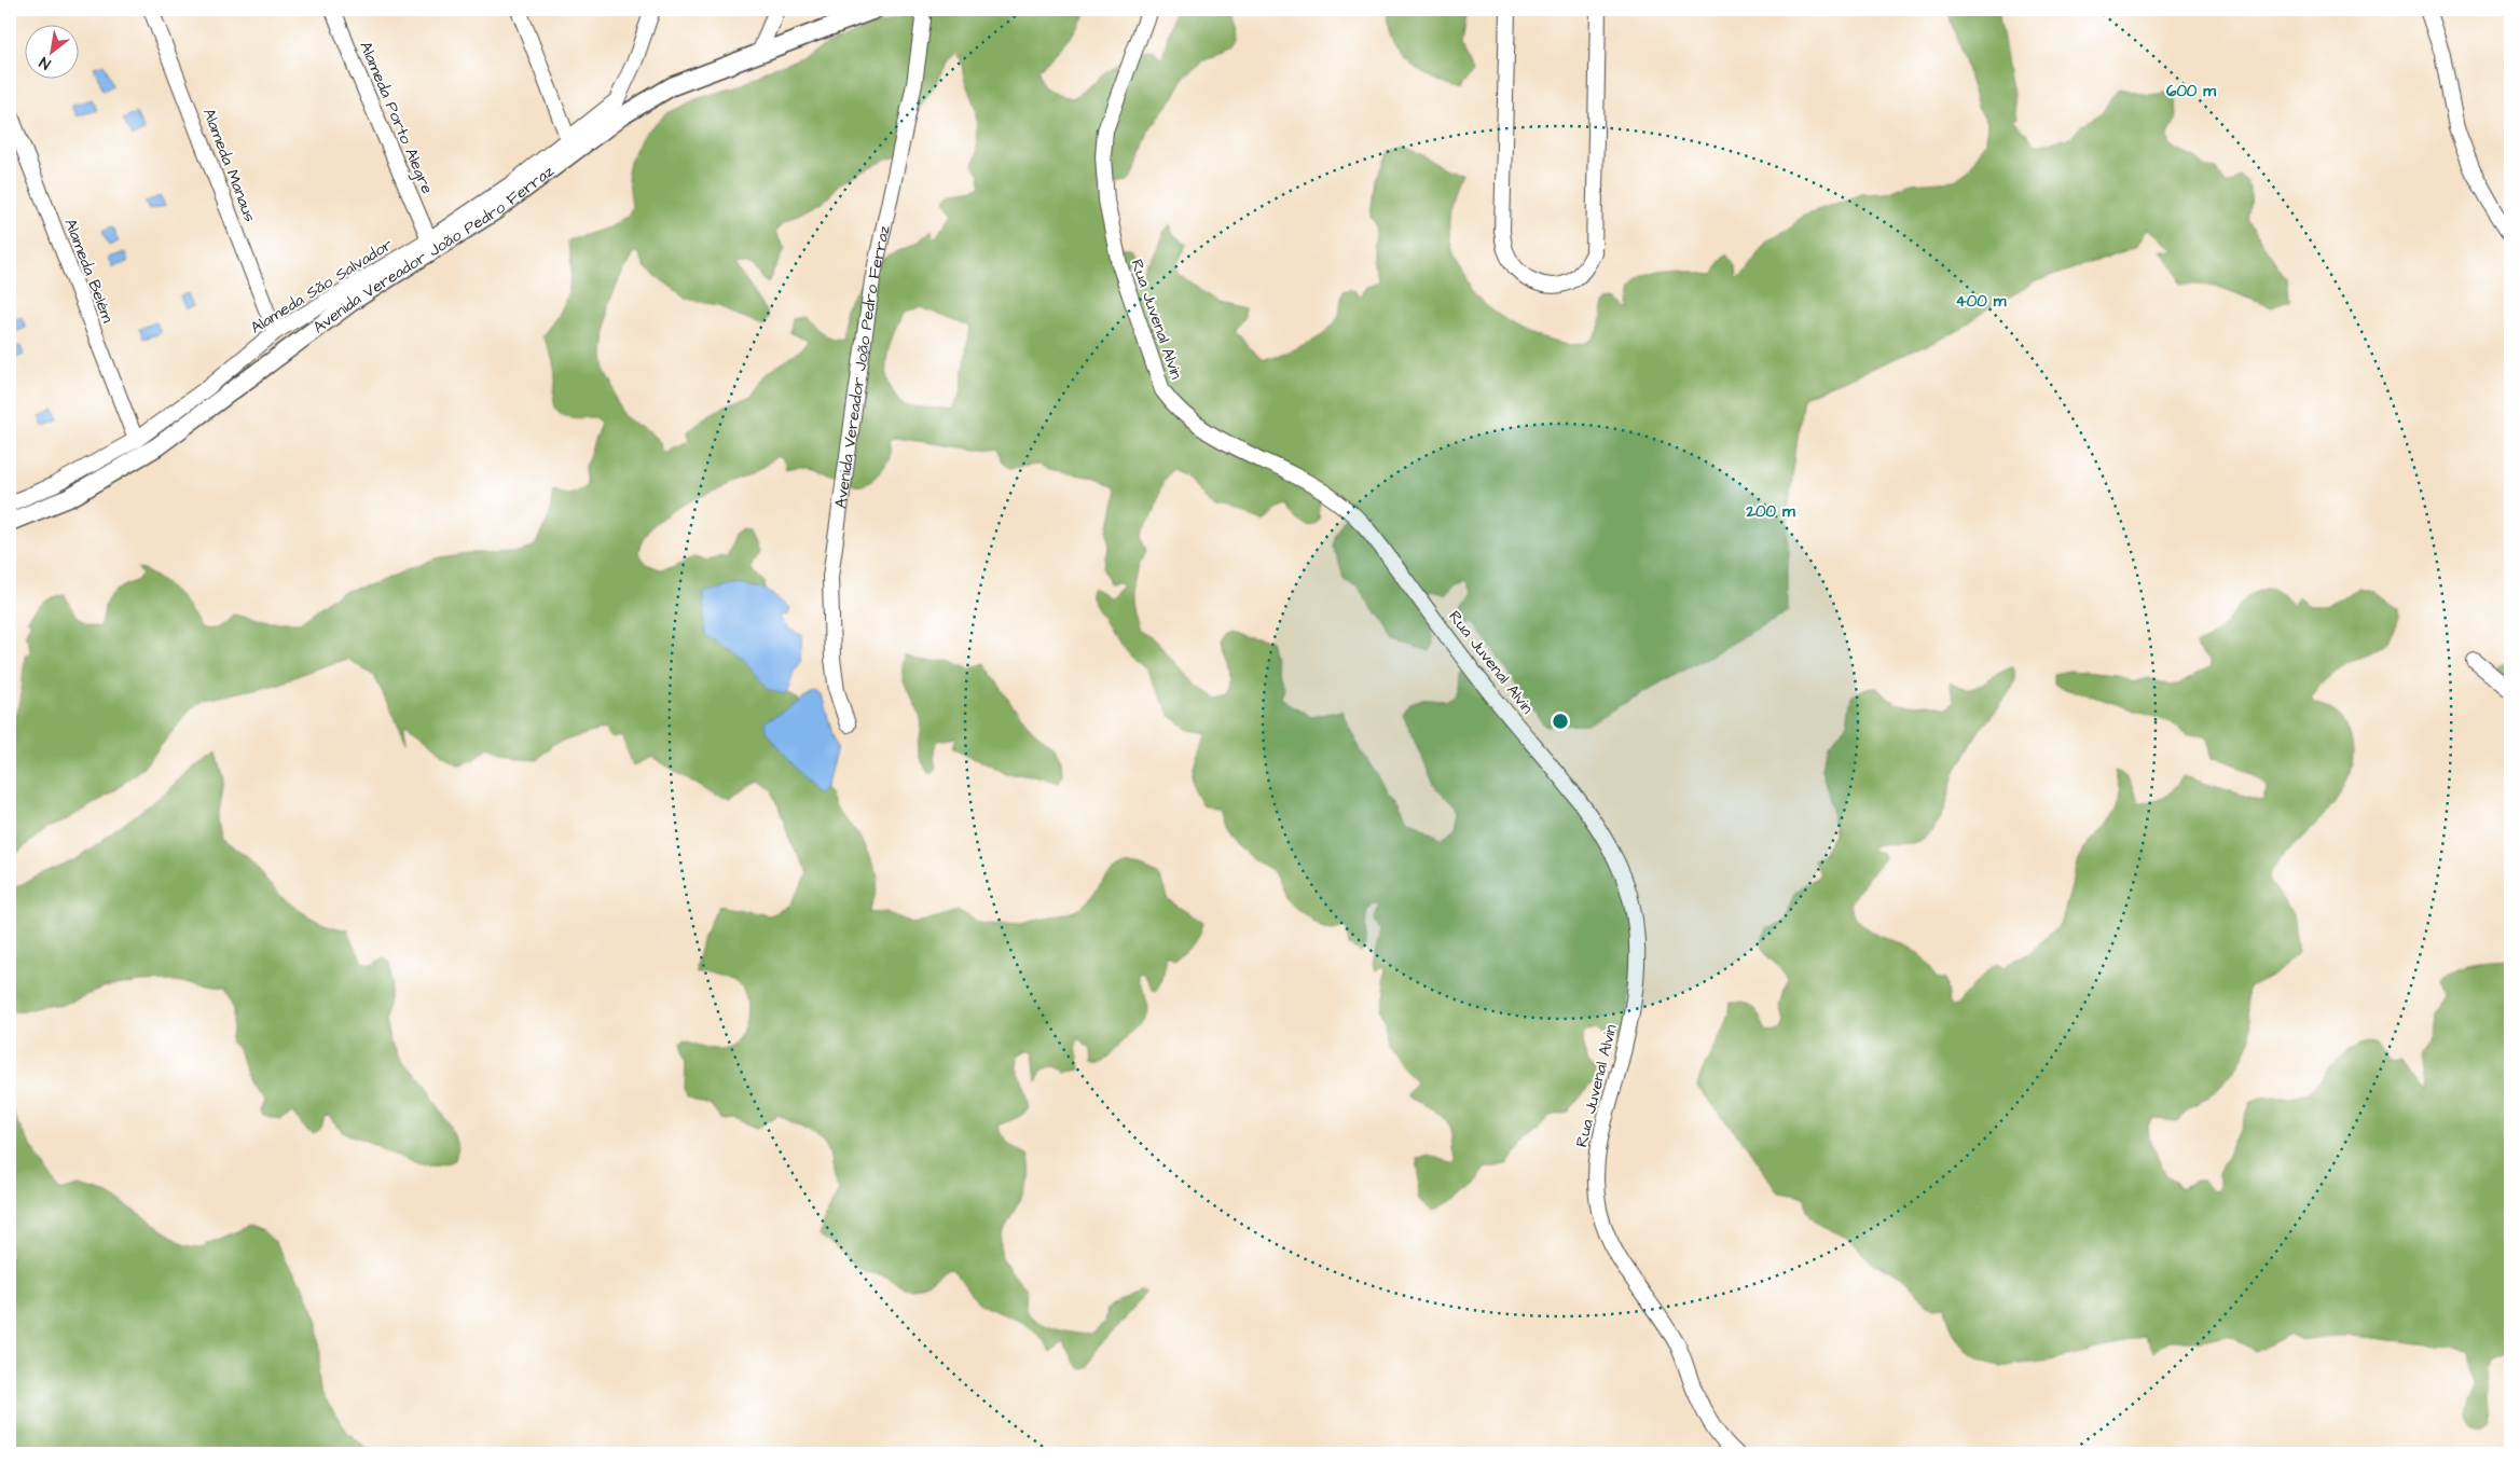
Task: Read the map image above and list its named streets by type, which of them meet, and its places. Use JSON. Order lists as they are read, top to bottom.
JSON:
{
  "streets": {
    "main road": ["Avenida Vereador João Pedro Ferraz"],
    "street": [
      "Alameda Porto Alegre",
      "Alameda Manaus",
      "Alameda Belém",
      "Alameda São Salvador",
      "Rua Juvenal Alvin"
    ]
  },
  "crossings": [
    ["Alameda Porto Alegre", "Alameda São Salvador"],
    ["Alameda Manaus", "Alameda São Salvador"],
    ["Alameda Belém", "Alameda São Salvador"]
  ],
  "north": "bottom left",
  "rings": ["600 m", "400 m", "200 m"]
}
